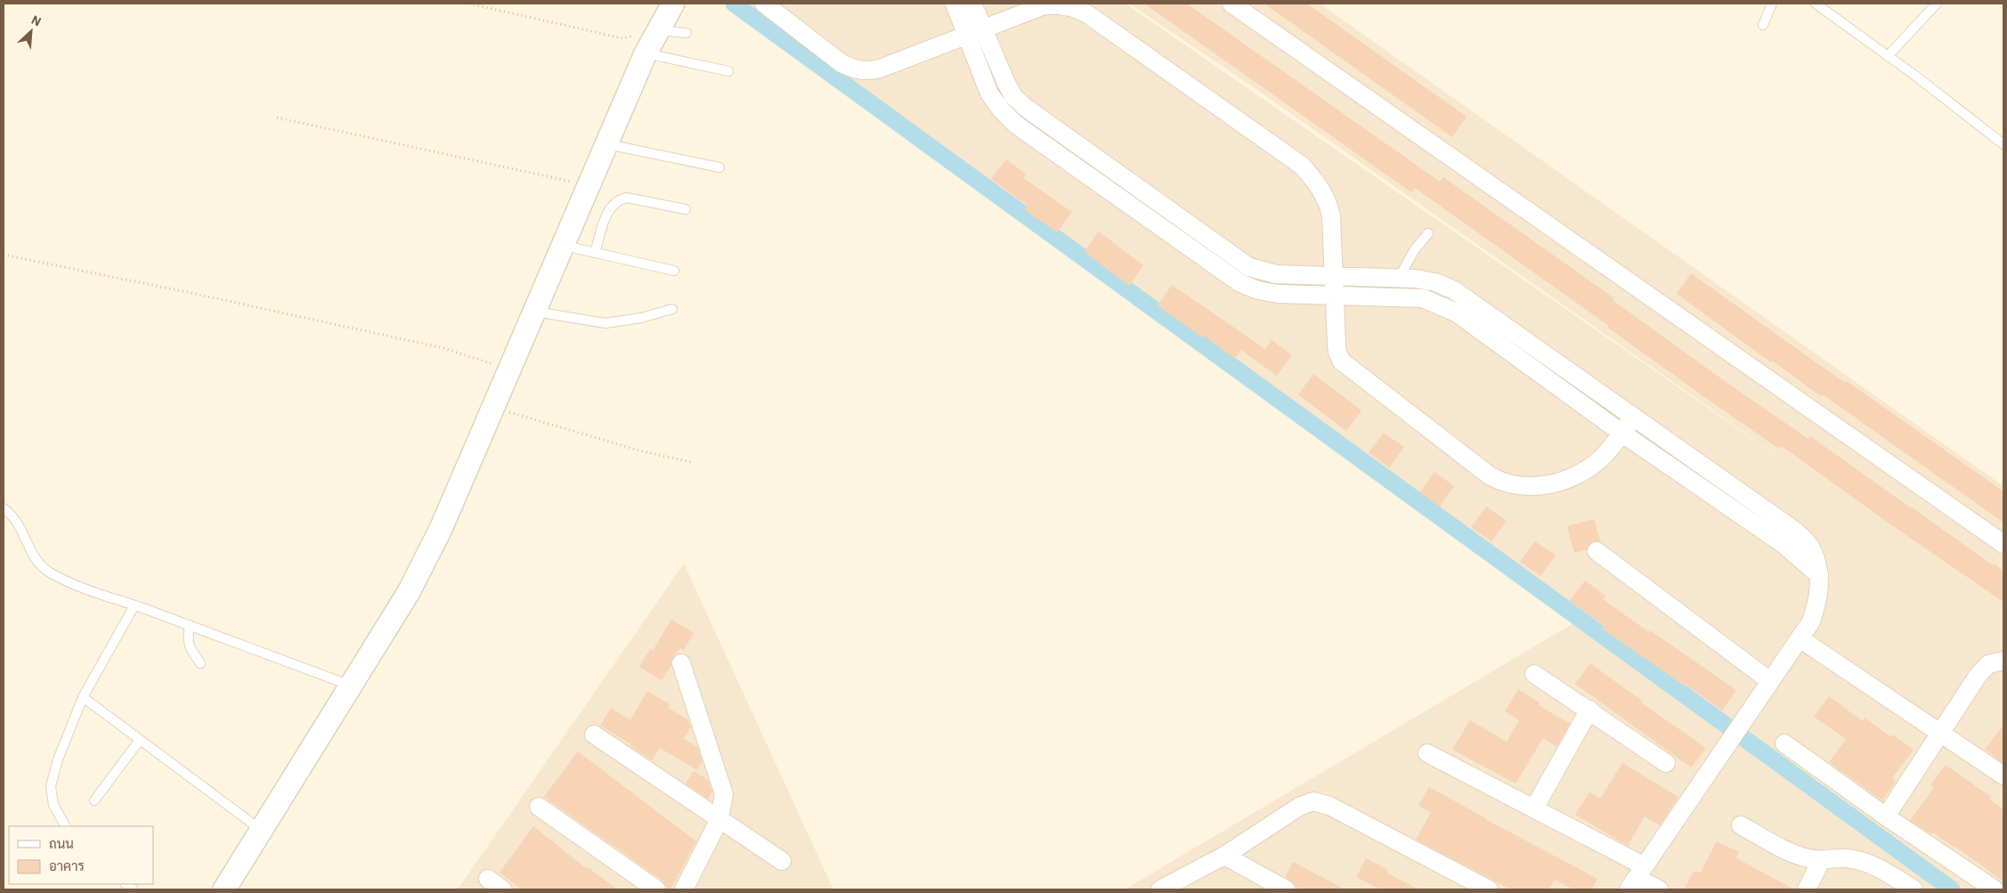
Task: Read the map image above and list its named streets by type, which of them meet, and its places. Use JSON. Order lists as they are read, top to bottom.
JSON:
{
  "legend": ["ถนน", "อาคาร"],
  "north": "top right"
}
